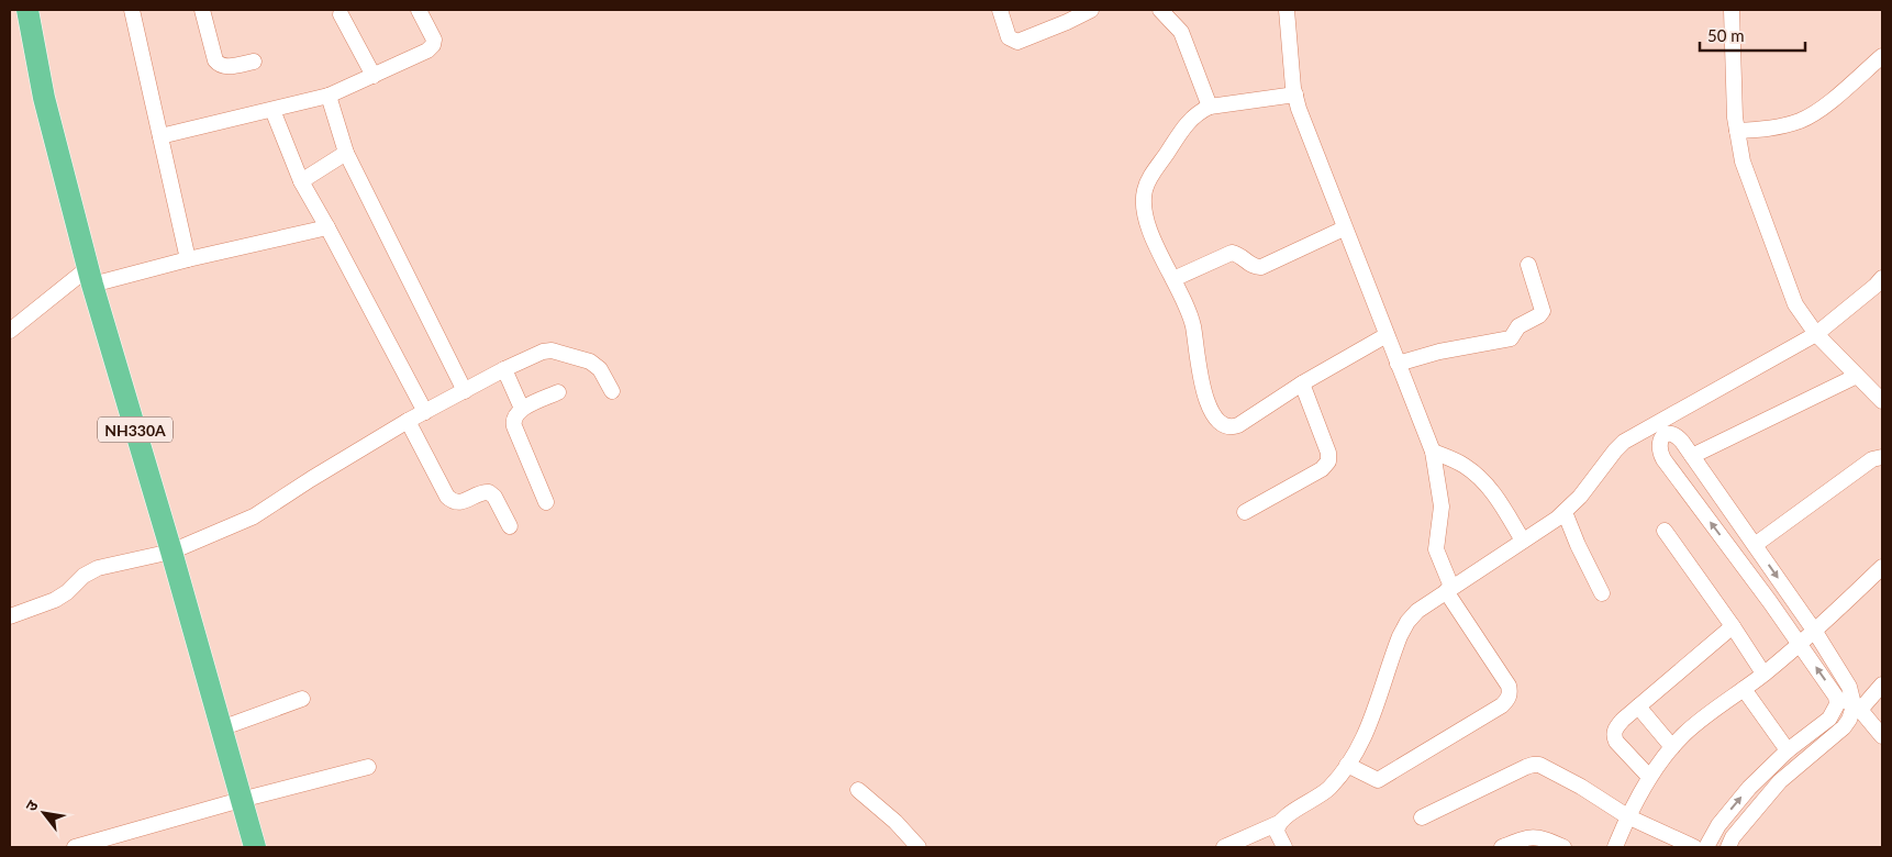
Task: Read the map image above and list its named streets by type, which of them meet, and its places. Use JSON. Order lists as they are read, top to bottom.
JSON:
{
  "streets": {
    "highway": ["NH330A"]
  },
  "scale_bar": "50 m",
  "north": "top left"
}
